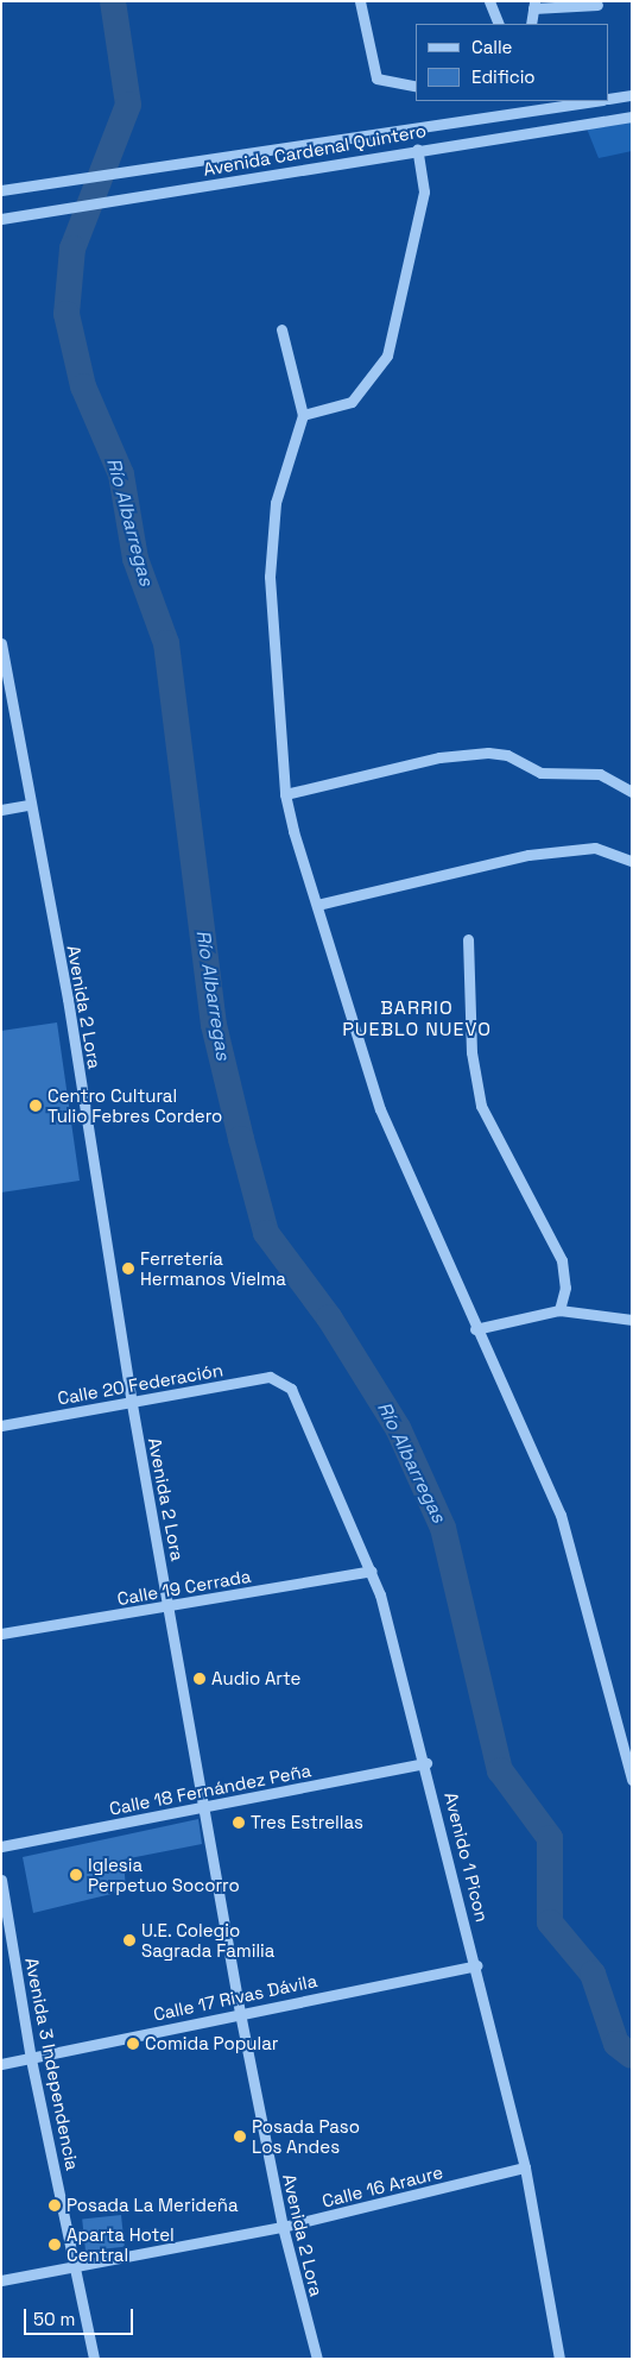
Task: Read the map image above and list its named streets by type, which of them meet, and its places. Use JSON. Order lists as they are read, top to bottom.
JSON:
{
  "streets": {
    "street": [
      "Avenida Cardenal Quintero",
      "Avenida 2 Lora",
      "Calle 20 Federación",
      "Calle 19 Cerrada",
      "Calle 18 Fernández Peña",
      "Avenido 1 Picon",
      "Calle 17 Rivas Dávila",
      "Avenida 3 Independencia",
      "Calle 16 Araure"
    ]
  },
  "crossings": [
    ["Avenida 2 Lora", "Calle 20 Federación"],
    ["Avenida 2 Lora", "Calle 19 Cerrada"],
    ["Avenida 2 Lora", "Calle 18 Fernández Peña"],
    ["Avenida 2 Lora", "Calle 17 Rivas Dávila"],
    ["Avenida 2 Lora", "Calle 16 Araure"],
    ["Calle 20 Federación", "Avenido 1 Picon"],
    ["Calle 19 Cerrada", "Avenido 1 Picon"],
    ["Calle 18 Fernández Peña", "Avenido 1 Picon"],
    ["Avenido 1 Picon", "Calle 17 Rivas Dávila"],
    ["Avenido 1 Picon", "Calle 16 Araure"],
    ["Calle 17 Rivas Dávila", "Avenida 3 Independencia"],
    ["Avenida 3 Independencia", "Calle 16 Araure"]
  ],
  "districts": ["BARRIO PUEBLO NUEVO"],
  "water": ["Río Albarregas"],
  "places": [
    "Centro Cultural Tulio Febres Cordero",
    "Ferretería Hermanos Vielma",
    "Audio Arte",
    "Tres Estrellas",
    "Iglesia Perpetuo Socorro",
    "U.E. Colegio Sagrada Familia",
    "Comida Popular",
    "Posada Paso Los Andes",
    "Posada La Merideña",
    "Aparta Hotel Central"
  ],
  "legend": ["Calle", "Edificio"],
  "scale_bar": "50 m"
}
